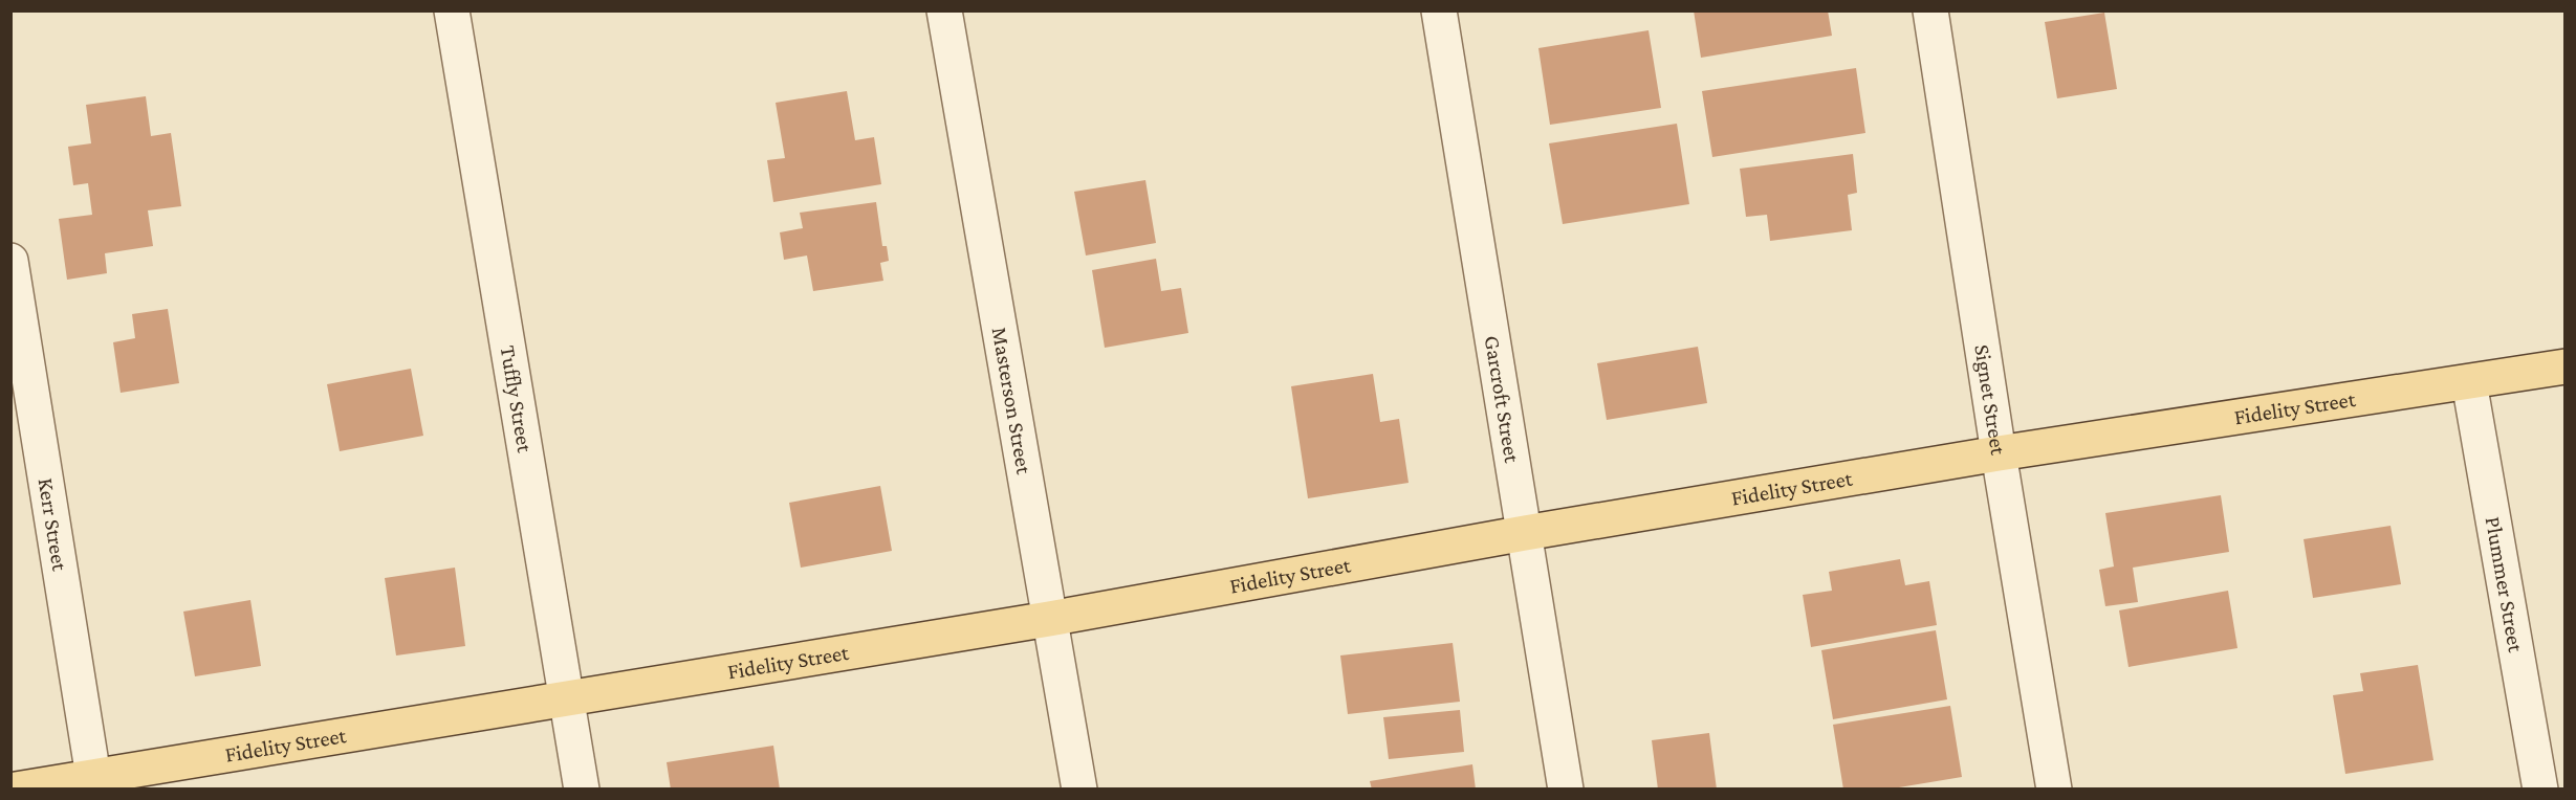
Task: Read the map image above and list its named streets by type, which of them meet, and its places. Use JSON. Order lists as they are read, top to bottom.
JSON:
{
  "streets": {
    "main road": ["Fidelity Street"],
    "street": [
      "Tuffly Street",
      "Masterson Street",
      "Garcroft Street",
      "Signet Street",
      "Kerr Street",
      "Plummer Street"
    ]
  },
  "crossings": [
    ["Tuffly Street", "Fidelity Street"],
    ["Masterson Street", "Fidelity Street"],
    ["Garcroft Street", "Fidelity Street"],
    ["Signet Street", "Fidelity Street"],
    ["Fidelity Street", "Kerr Street"],
    ["Fidelity Street", "Plummer Street"]
  ]
}
